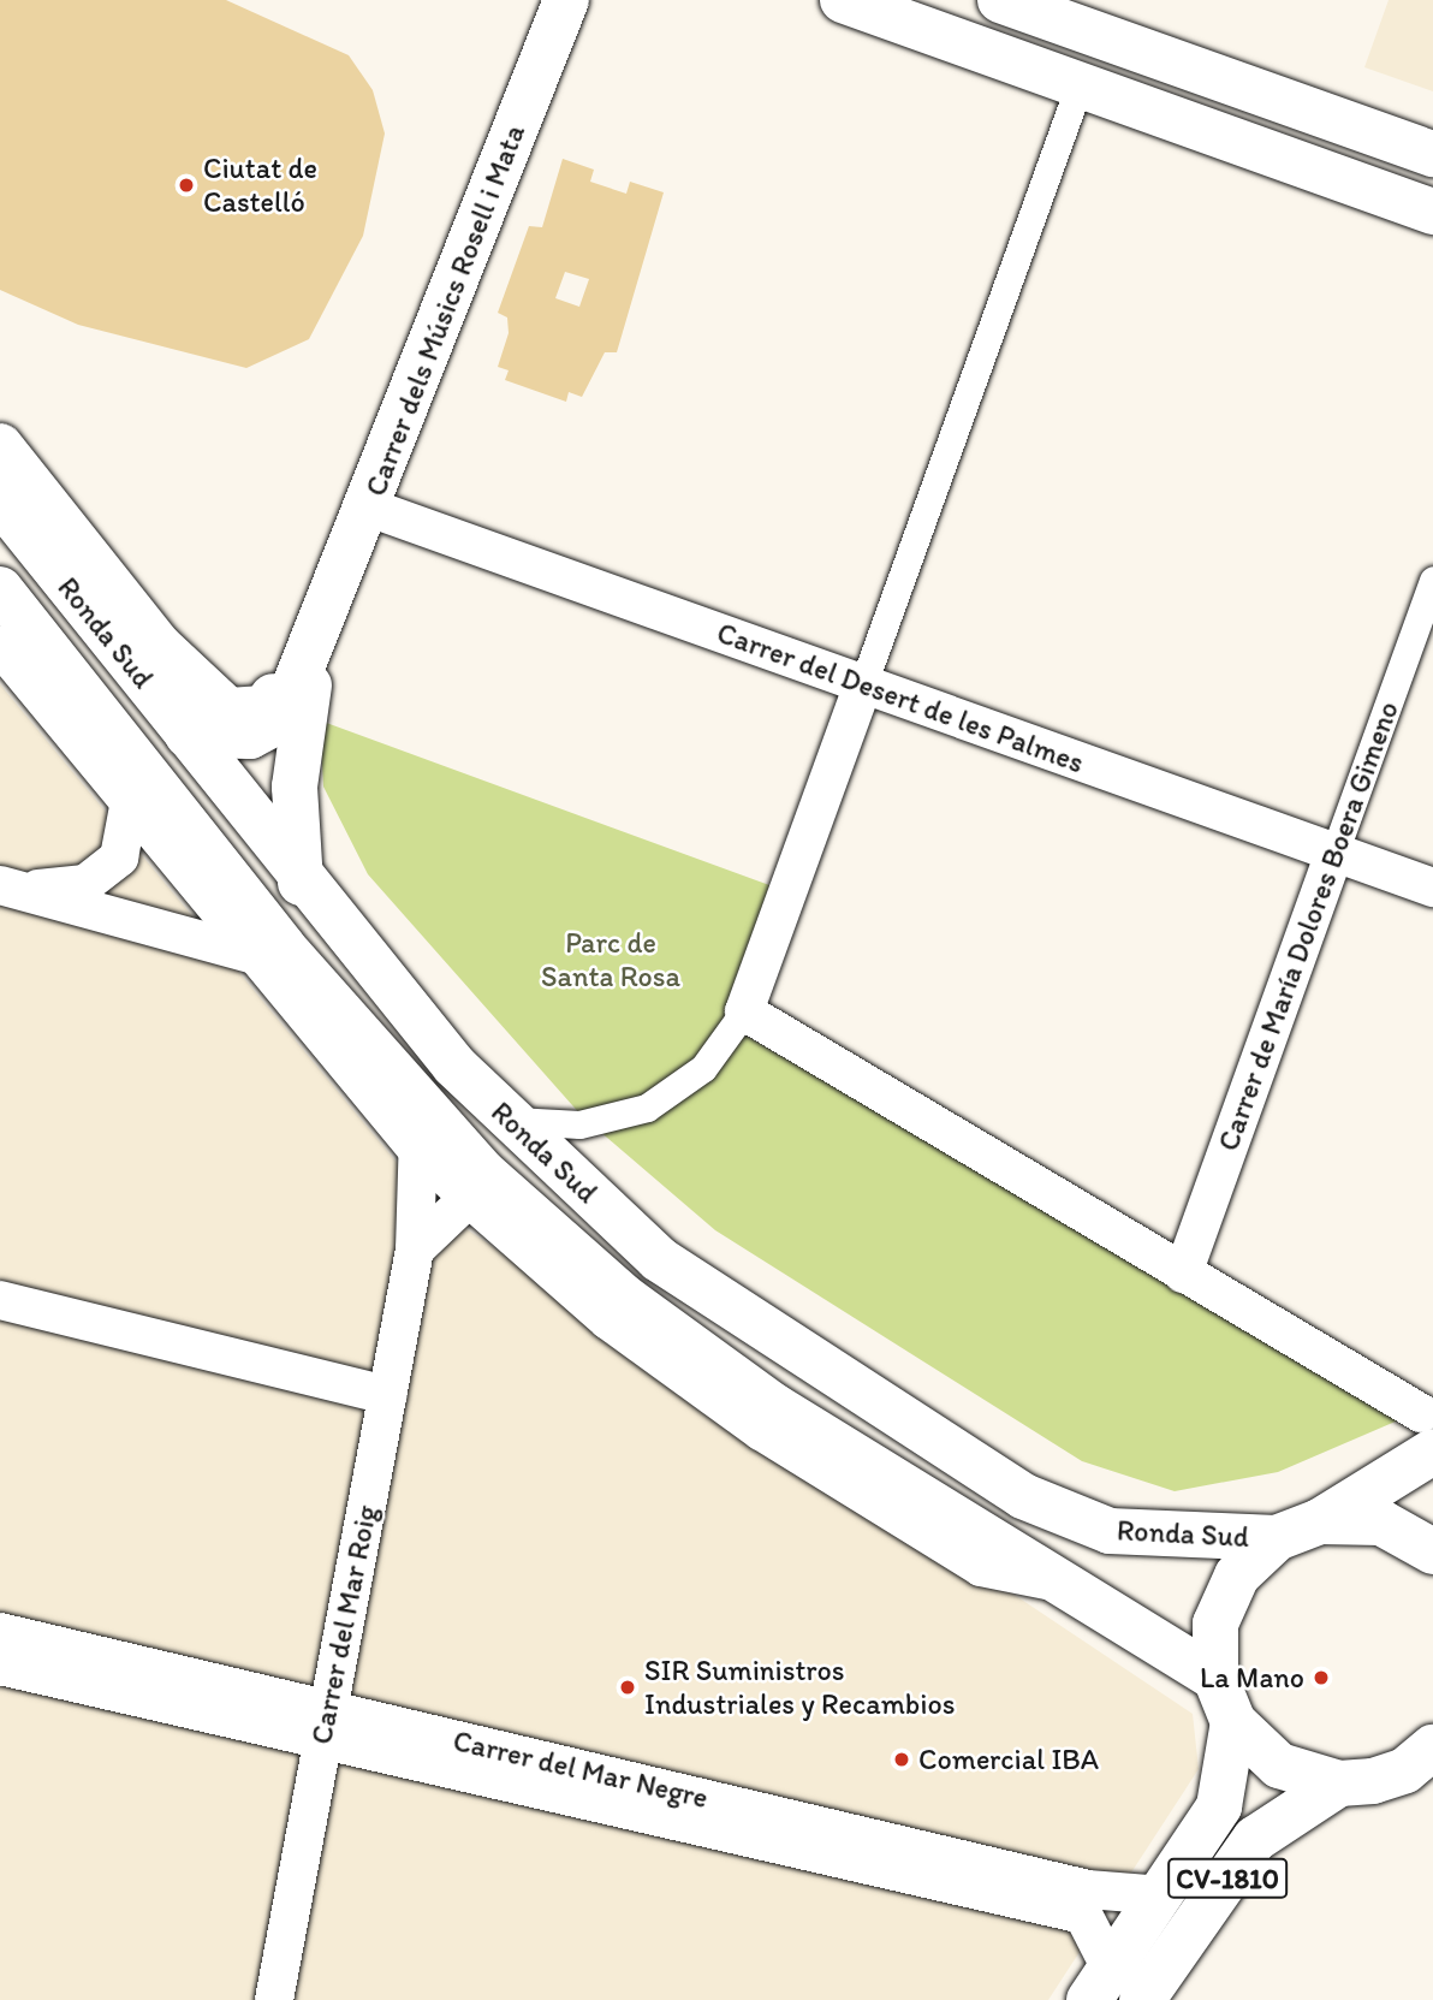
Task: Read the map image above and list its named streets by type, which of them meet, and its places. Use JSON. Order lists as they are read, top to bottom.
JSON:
{
  "streets": {
    "main road": ["Carrer dels Músics Rosell i Mata", "Ronda Sud", "CV-1810"],
    "street": [
      "Carrer del Desert de les Palmes",
      "Carrer de María Dolores Boera Gimeno",
      "Carrer del Mar Roig",
      "Carrer del Mar Negre"
    ]
  },
  "crossings": [
    ["Carrer dels Músics Rosell i Mata", "Ronda Sud"],
    ["Carrer dels Músics Rosell i Mata", "Carrer del Desert de les Palmes"],
    ["Ronda Sud", "Carrer del Mar Roig"],
    ["Carrer del Desert de les Palmes", "Carrer de María Dolores Boera Gimeno"],
    ["Carrer del Mar Roig", "Carrer del Mar Negre"],
    ["Carrer del Mar Negre", "CV-1810"]
  ],
  "parks": ["Parc de Santa Rosa"],
  "places": [
    "Ciutat de Castelló",
    "La Mano",
    "SIR Suministros Industriales y Recambios",
    "Comercial IBA"
  ]
}
